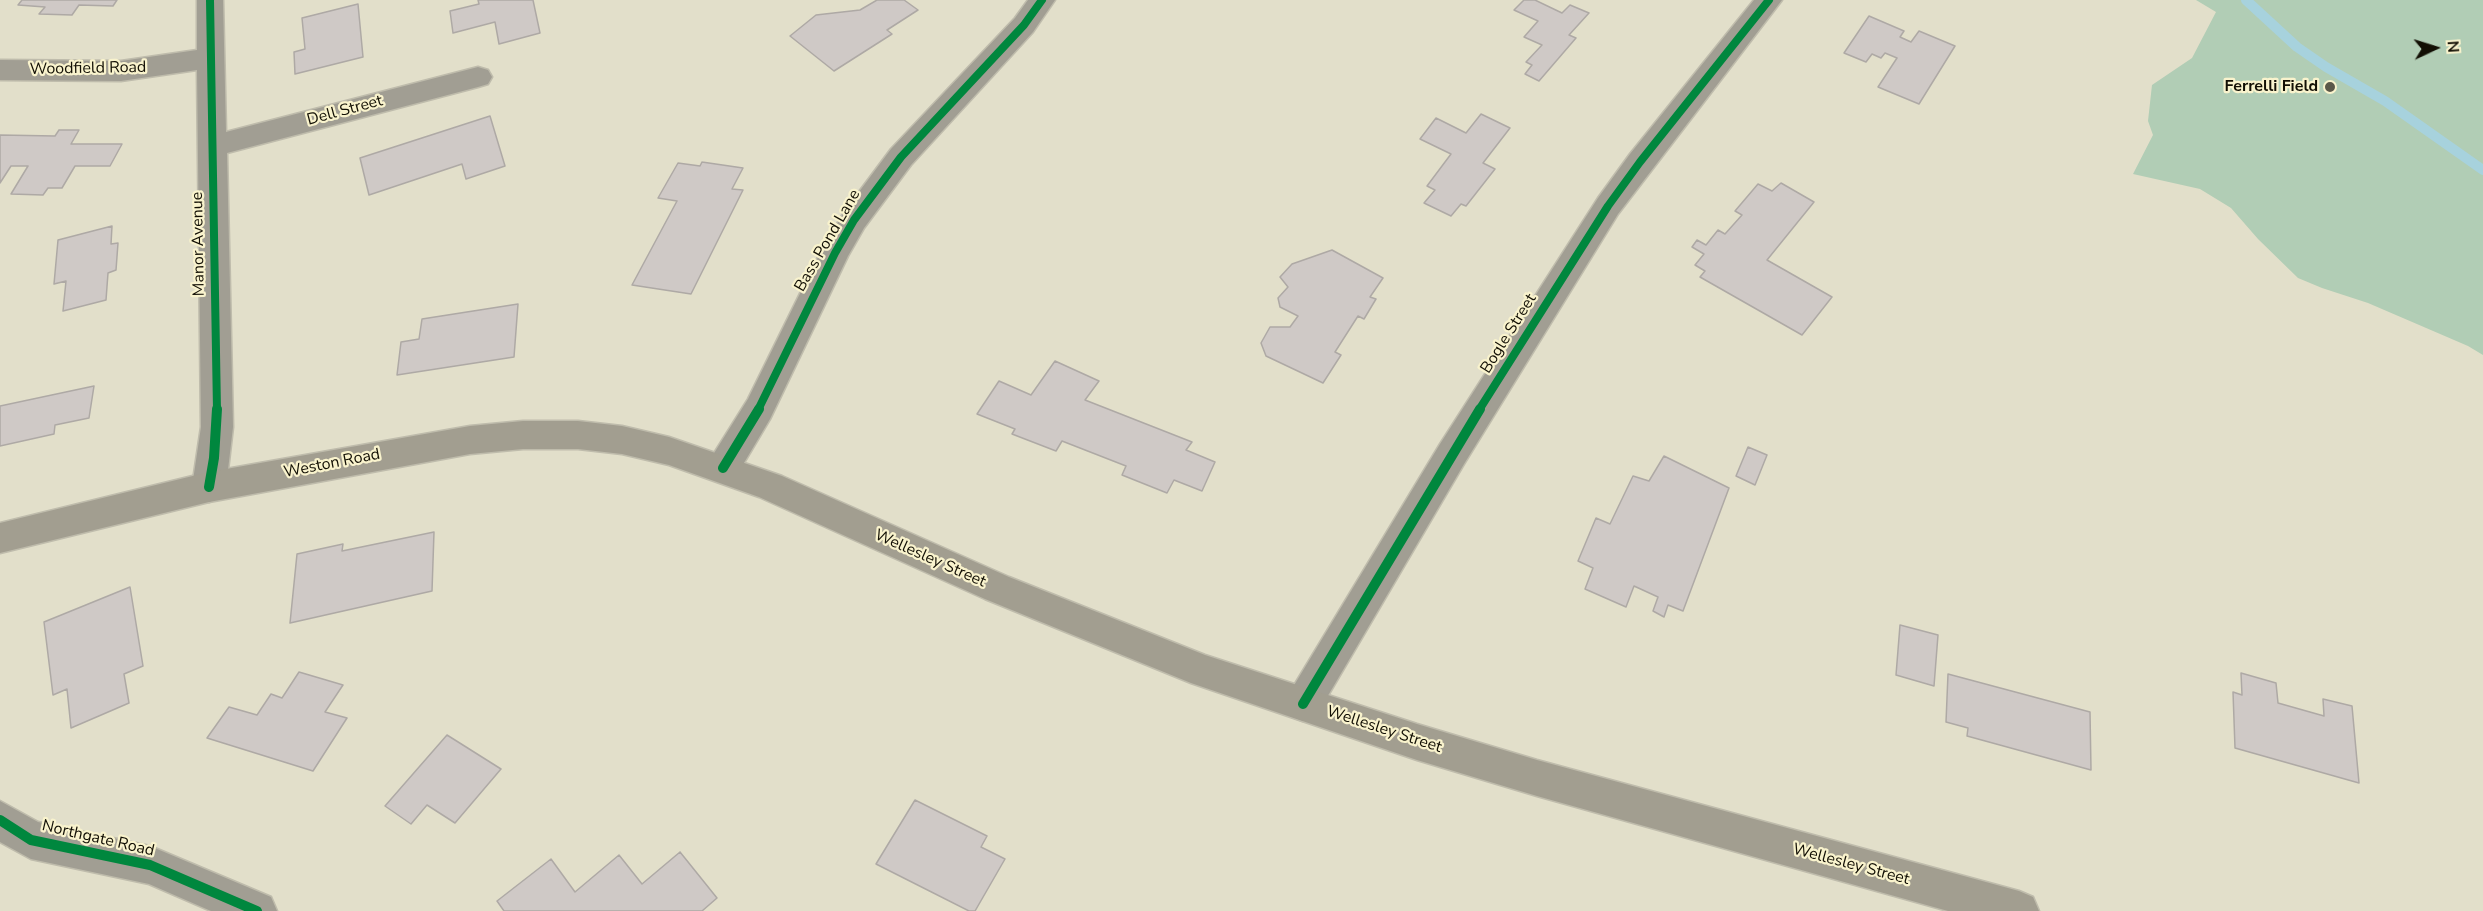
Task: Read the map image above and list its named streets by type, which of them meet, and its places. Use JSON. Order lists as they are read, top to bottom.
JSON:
{
  "streets": {
    "main road": ["Weston Road", "Wellesley Street"],
    "street": [
      "Woodfield Road",
      "Dell Street",
      "Bass Pond Lane",
      "Manor Avenue",
      "Bogle Street",
      "Northgate Road"
    ]
  },
  "crossings": [
    ["Woodfield Road", "Manor Avenue"],
    ["Dell Street", "Manor Avenue"],
    ["Bass Pond Lane", "Wellesley Street"],
    ["Manor Avenue", "Weston Road"],
    ["Bogle Street", "Wellesley Street"],
    ["Weston Road", "Wellesley Street"]
  ],
  "places": ["Ferrelli Field"],
  "north": "right"
}
